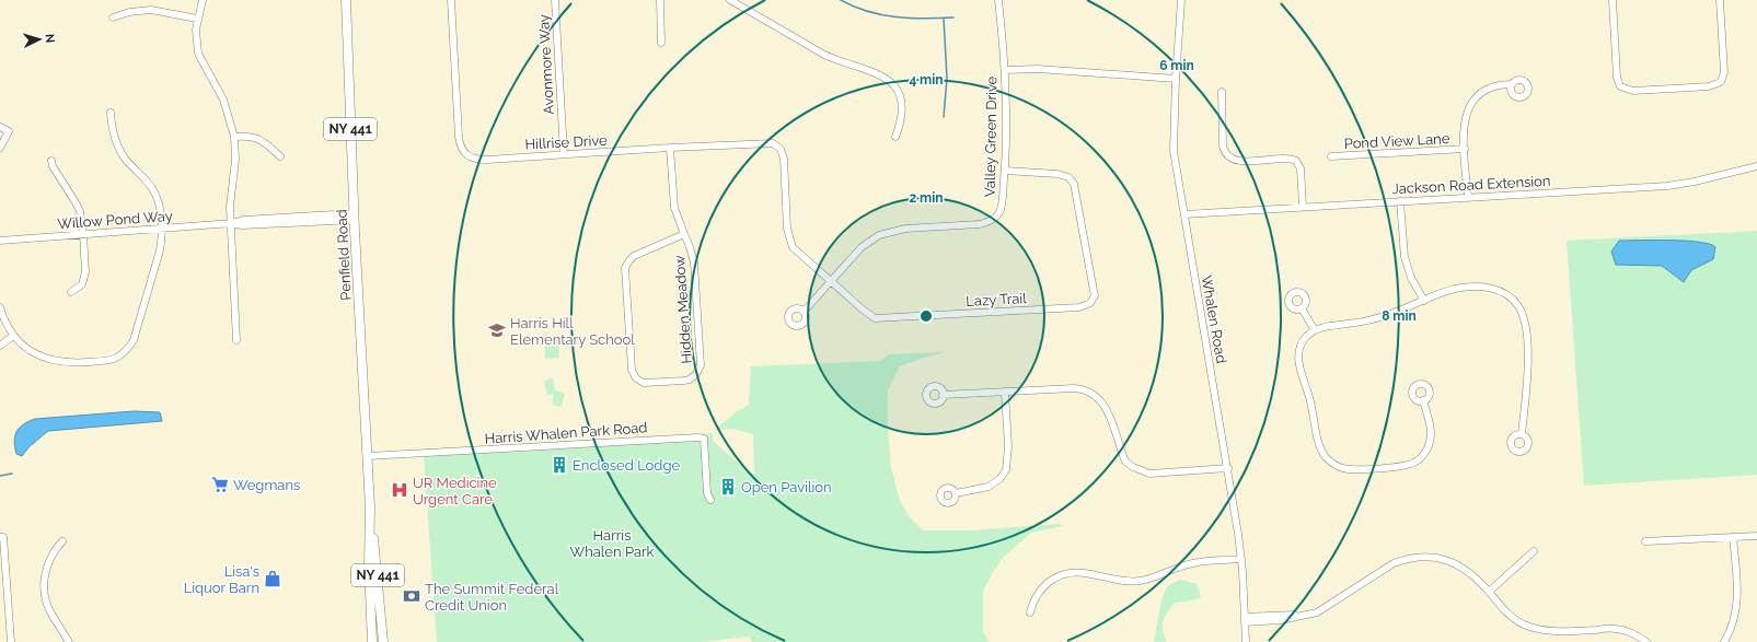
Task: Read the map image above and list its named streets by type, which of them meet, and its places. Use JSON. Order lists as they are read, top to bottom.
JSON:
{
  "streets": {
    "main road": ["NY 441", "Penfield Road"],
    "street": [
      "Avonmore Way",
      "Valley Green Drive",
      "Pond View Lane",
      "Hillrise Drive",
      "Jackson Road Extension",
      "Willow Pond Way",
      "Lazy Trail",
      "Hidden Meadow",
      "Whalen Road",
      "Harris Whalen Park Road"
    ]
  },
  "crossings": [
    ["Avonmore Way", "Hillrise Drive"],
    ["Valley Green Drive", "Lazy Trail"],
    ["Hillrise Drive", "Lazy Trail"],
    ["Hillrise Drive", "Hidden Meadow"],
    ["Jackson Road Extension", "Whalen Road"],
    ["Willow Pond Way", "Penfield Road"],
    ["Penfield Road", "Harris Whalen Park Road"]
  ],
  "parks": ["Harris Whalen Park"],
  "places": {
    "school or university": ["Harris Hill Elementary School"],
    "building": ["Enclosed Lodge", "Open Pavilion"],
    "supermarket": ["Wegmans"],
    "hospital": ["UR Medicine Urgent Care"],
    "shop": ["Lisa's Liquor Barn"],
    "bank": ["The Summit Federal Credit Union"]
  },
  "north": "right",
  "rings": [
    "6 min",
    "4 min",
    "2 min",
    "8 min"
  ]
}
